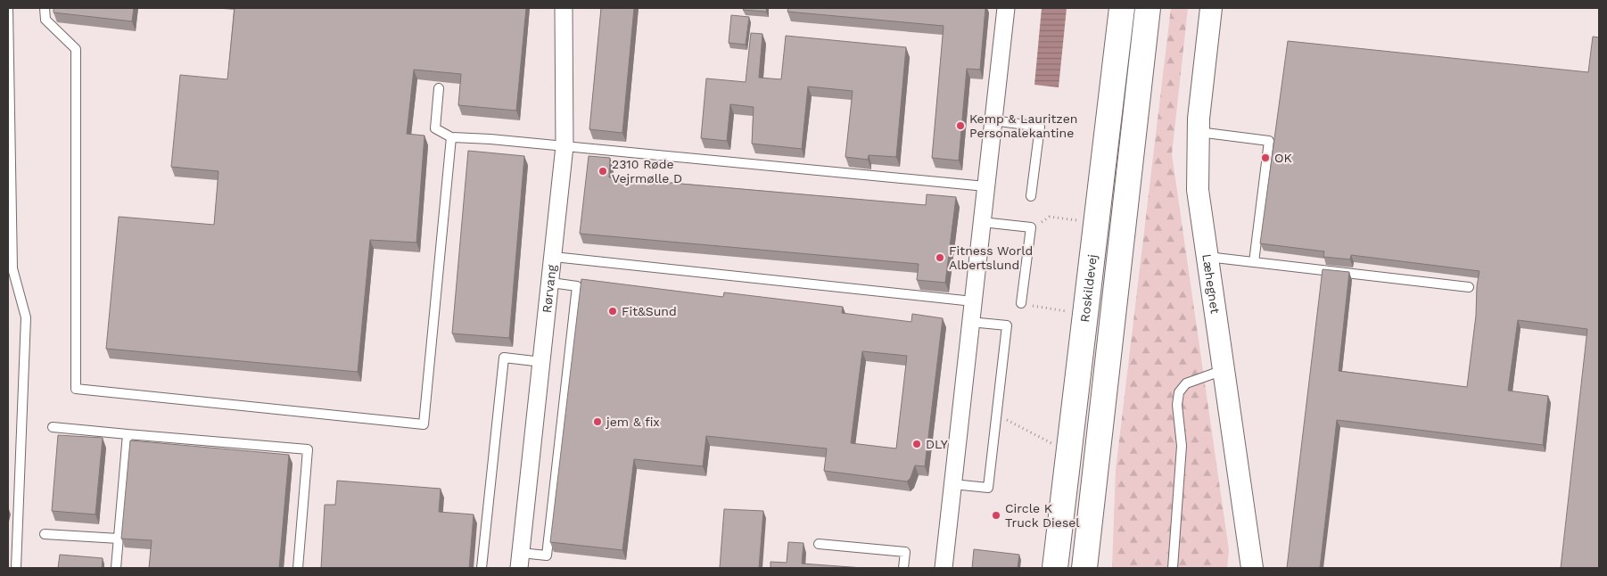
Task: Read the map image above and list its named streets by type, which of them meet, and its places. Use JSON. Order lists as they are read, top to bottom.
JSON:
{
  "streets": {
    "main road": ["Roskildevej"],
    "street": ["Læhegnet", "Rørvang"]
  },
  "places": [
    "Kemp & Lauritzen Personalekantine",
    "OK",
    "2310 Røde Vejrmølle D",
    "Fitness World Albertslund",
    "Fit&Sund",
    "jem & fix",
    "DLY",
    "Circle K Truck Diesel"
  ]
}
